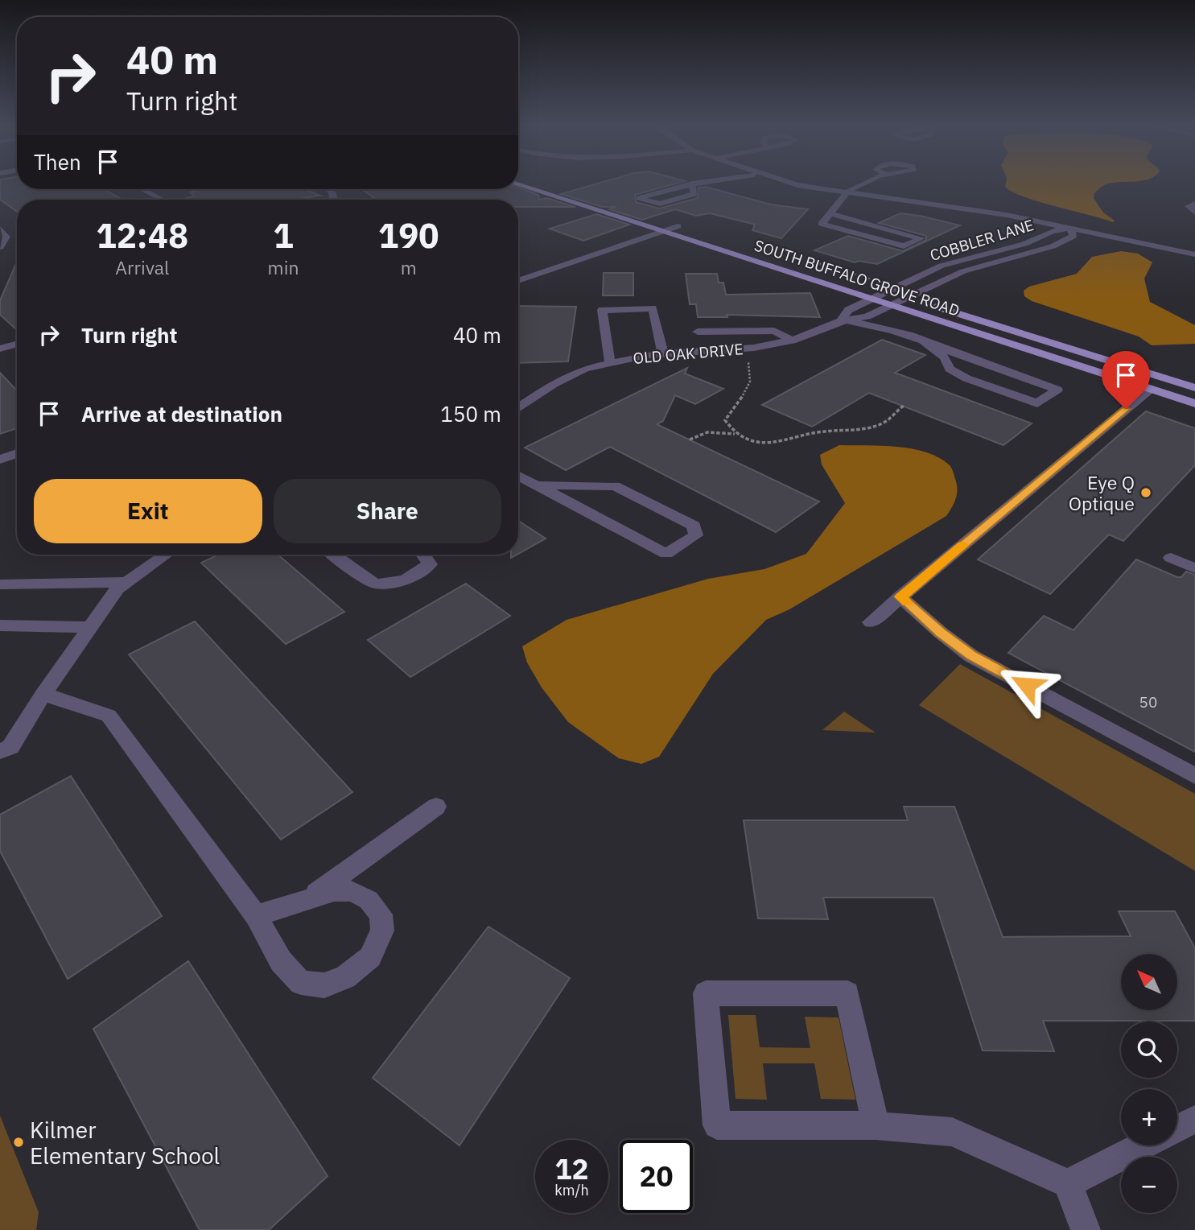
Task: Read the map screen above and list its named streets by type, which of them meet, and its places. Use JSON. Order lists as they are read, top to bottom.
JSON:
{
  "streets": {
    "main road": ["SOUTH BUFFALO GROVE ROAD"],
    "street": ["COBBLER LANE", "OLD OAK DRIVE"]
  },
  "crossings": [
    ["COBBLER LANE", "SOUTH BUFFALO GROVE ROAD"],
    ["COBBLER LANE", "OLD OAK DRIVE"],
    ["SOUTH BUFFALO GROVE ROAD", "OLD OAK DRIVE"]
  ],
  "places": ["Eye Q Optique", "Kilmer Elementary School"],
  "house_numbers": ["50"],
  "north": "top left",
  "page": {
    "turn": ["40 m", "Turn right"],
    "then": "Then",
    "eta": [
      "12:48",
      "Arrival",
      "1",
      "min",
      "190",
      "m"
    ],
    "list": [
      {
        "name": "Turn right",
        "value": "40 m"
      },
      {
        "name": "Arrive at destination",
        "value": "150 m"
      }
    ],
    "buttons": ["Exit", "Share"],
    "map_buttons": ["+", "−"],
    "speed": "12 km/h",
    "limit": "20"
  }
}
